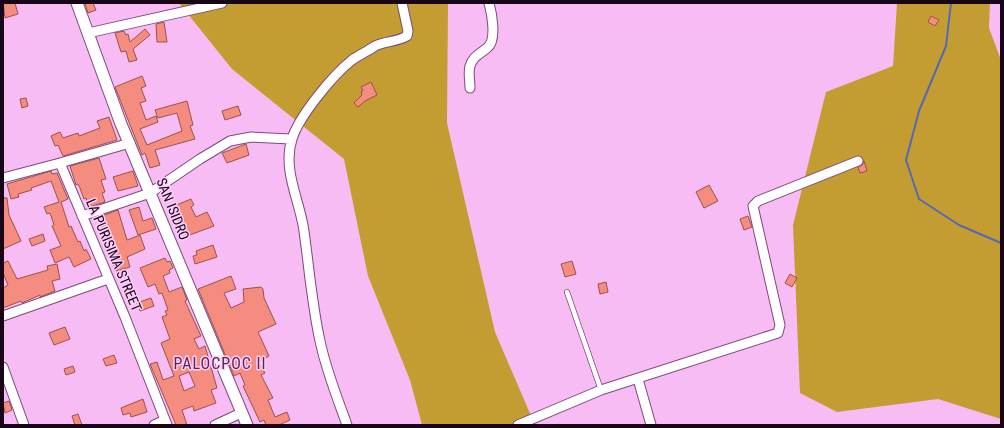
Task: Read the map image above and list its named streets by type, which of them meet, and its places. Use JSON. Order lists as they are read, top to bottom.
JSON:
{
  "streets": {
    "street": ["SAN ISIDRO", "LA PURISIMA STREET"]
  },
  "districts": ["PALOCPOC II"]
}
